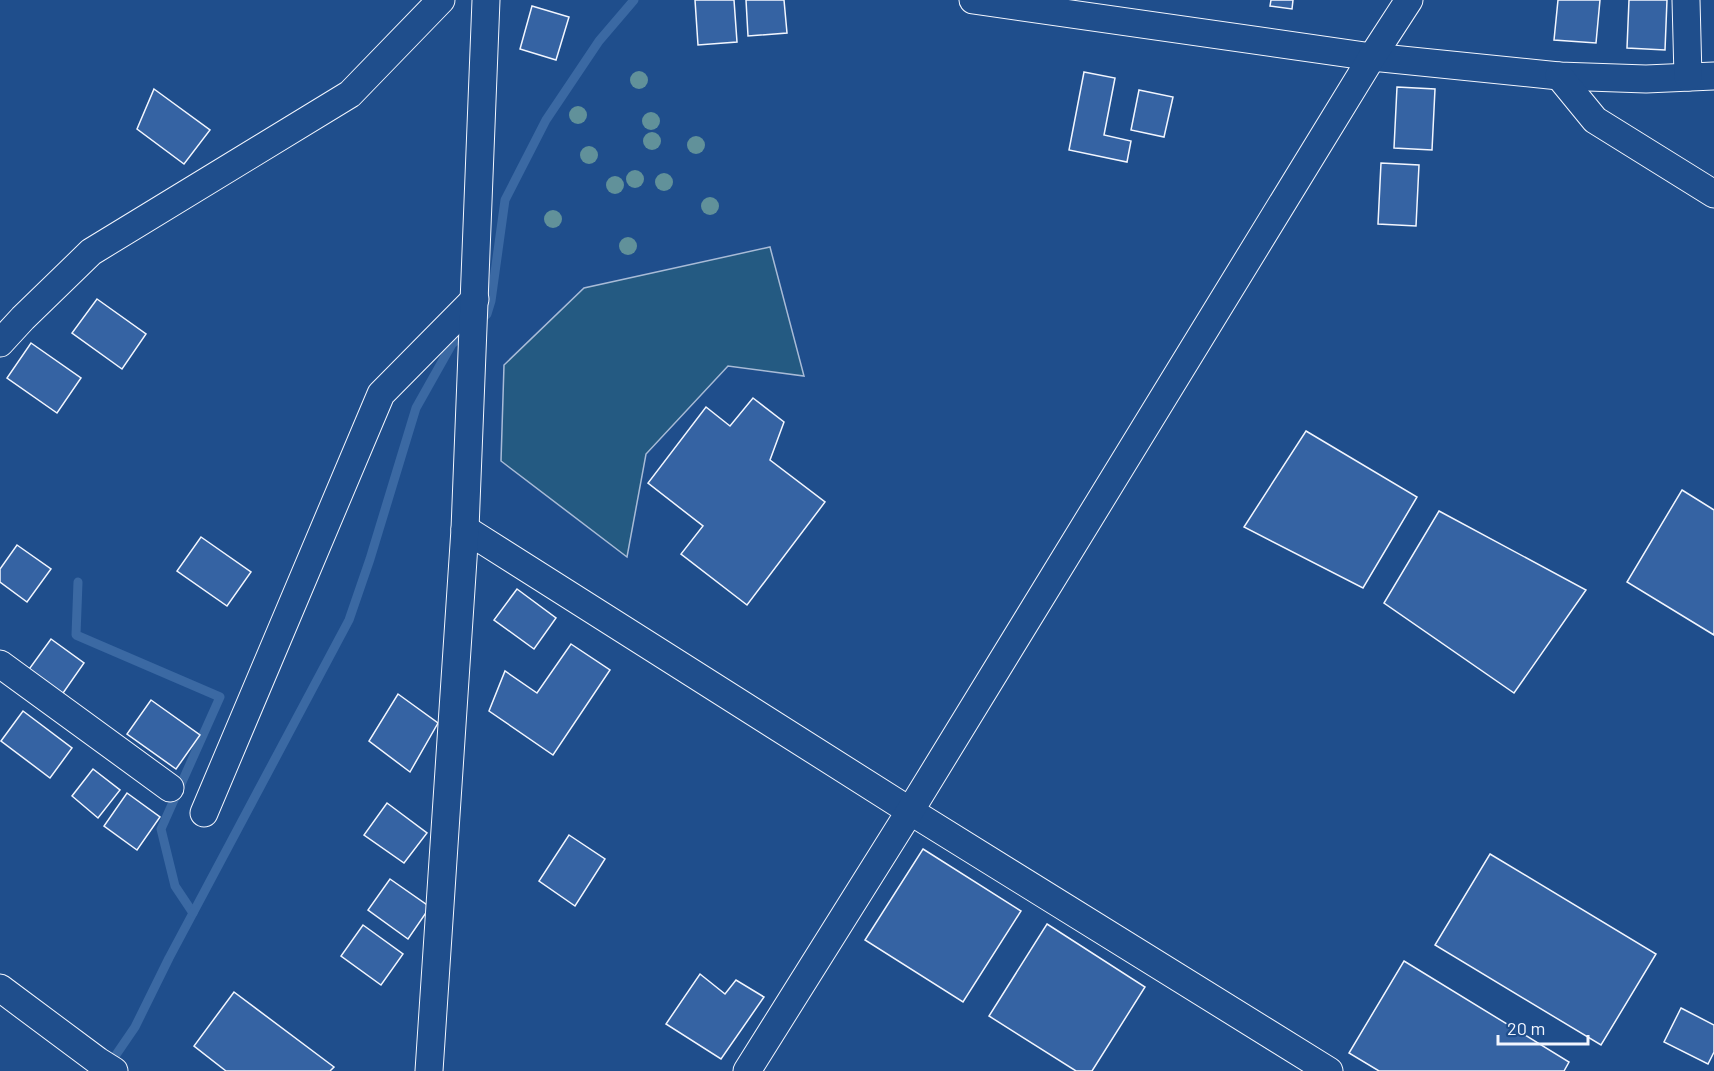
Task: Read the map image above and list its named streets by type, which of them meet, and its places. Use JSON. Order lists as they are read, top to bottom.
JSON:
{
  "scale_bar": "20 m"
}
